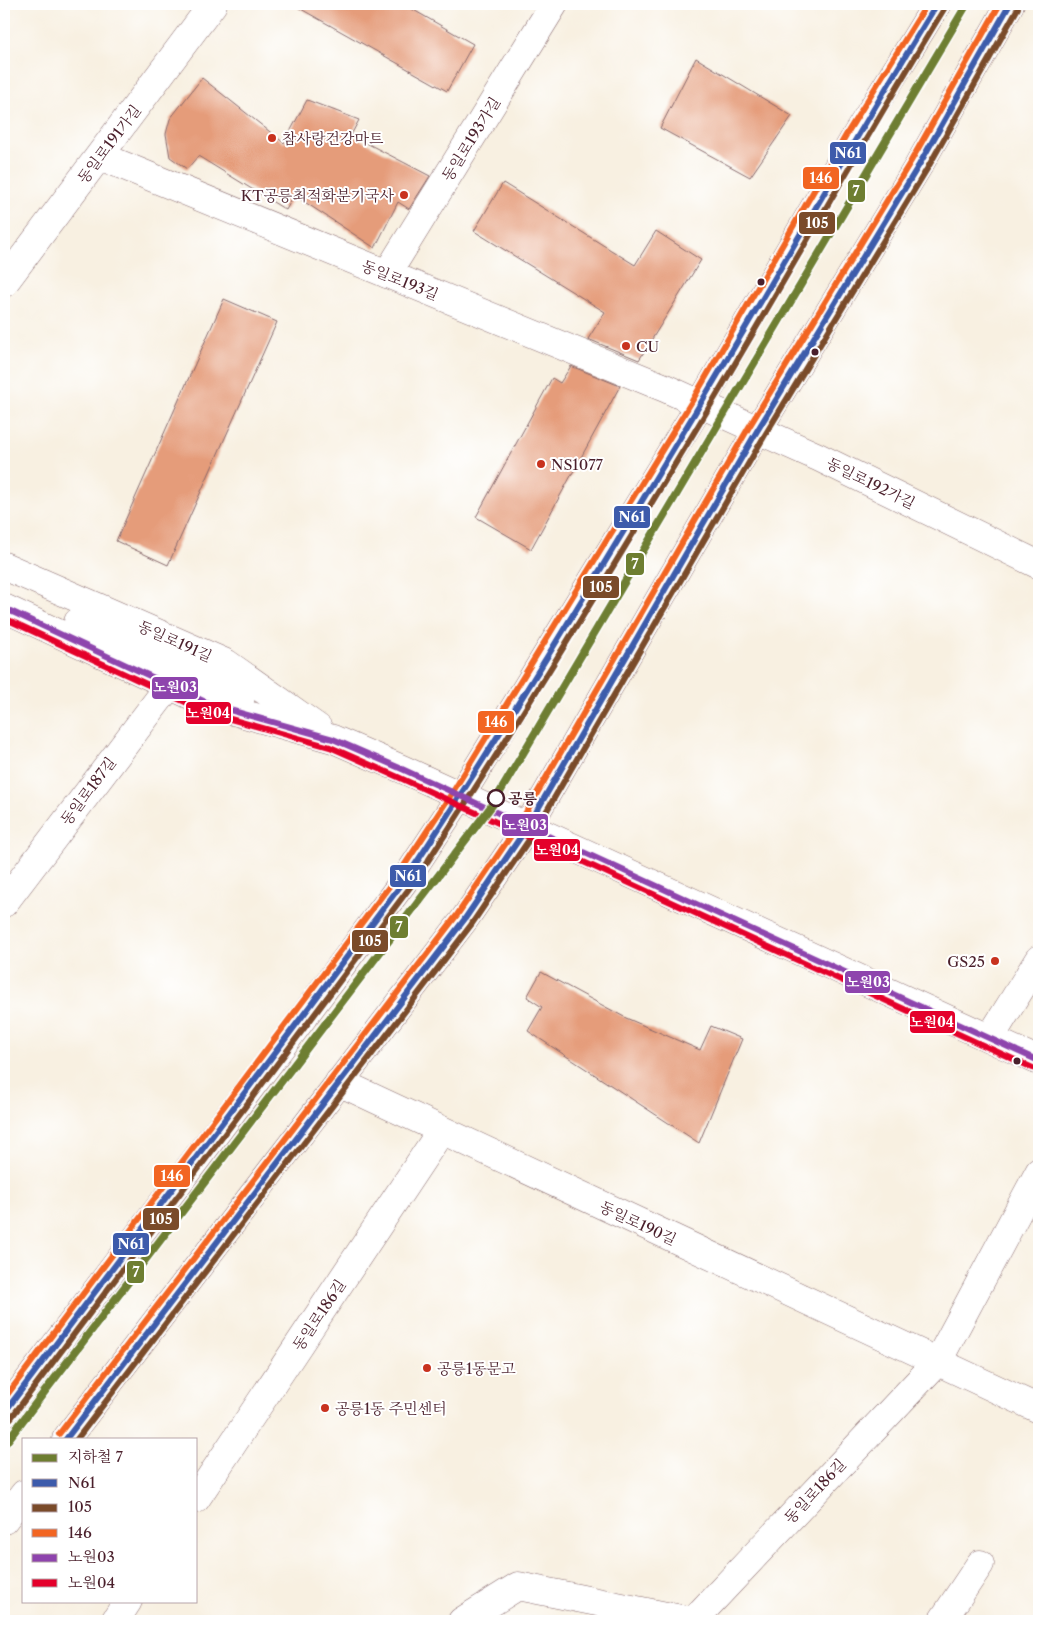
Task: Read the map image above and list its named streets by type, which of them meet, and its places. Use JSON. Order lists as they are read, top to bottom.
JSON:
{
  "streets": {
    "main road": [
      "동일로193가길",
      "동일로191가길",
      "동일로193길",
      "동일로192가길",
      "동일로191길",
      "동일로187길",
      "동일로190길",
      "동일로186길"
    ]
  },
  "crossings": [
    ["동일로193가길", "동일로193길"],
    ["동일로191가길", "동일로193길"],
    ["동일로193길", "동일로192가길"],
    ["동일로191길", "동일로187길"],
    ["동일로190길", "동일로186길"]
  ],
  "places": [
    "참사랑건강마트",
    "KT공릉최적화분기국사",
    "CU",
    "NS1077",
    "공릉",
    "GS25",
    "공릉1동문고",
    "공릉1동 주민센터"
  ],
  "lines": [
    "metro line 7",
    "transit line N61",
    "transit line 146",
    "transit line 105",
    "transit line 노원03",
    "transit line 노원04"
  ],
  "legend": [
    "지하철 7",
    "N61",
    "105",
    "146",
    "노원03",
    "노원04"
  ]
}
